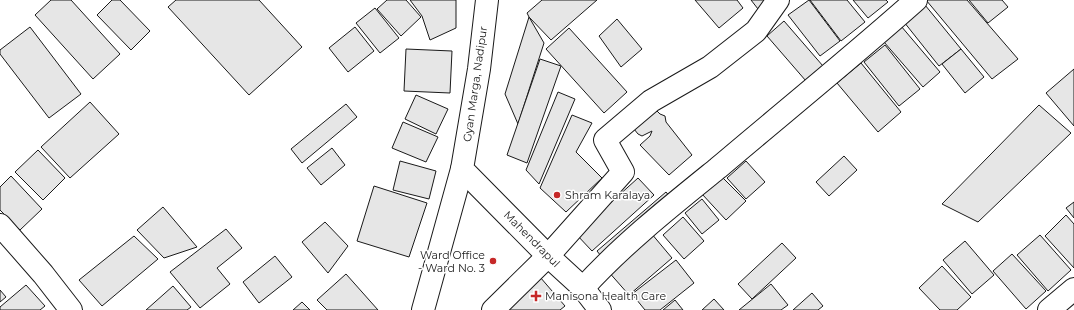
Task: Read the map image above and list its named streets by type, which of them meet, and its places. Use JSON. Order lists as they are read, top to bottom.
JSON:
{
  "streets": {
    "street": ["Gyan Marga, Nadipur", "Mahendrapul"]
  },
  "crossings": [
    ["Gyan Marga, Nadipur", "Mahendrapul"]
  ],
  "places": {
    "other": ["Shram Karalaya", "Ward Office - Ward No. 3"],
    "health": ["Manisona Health Care"]
  }
}
